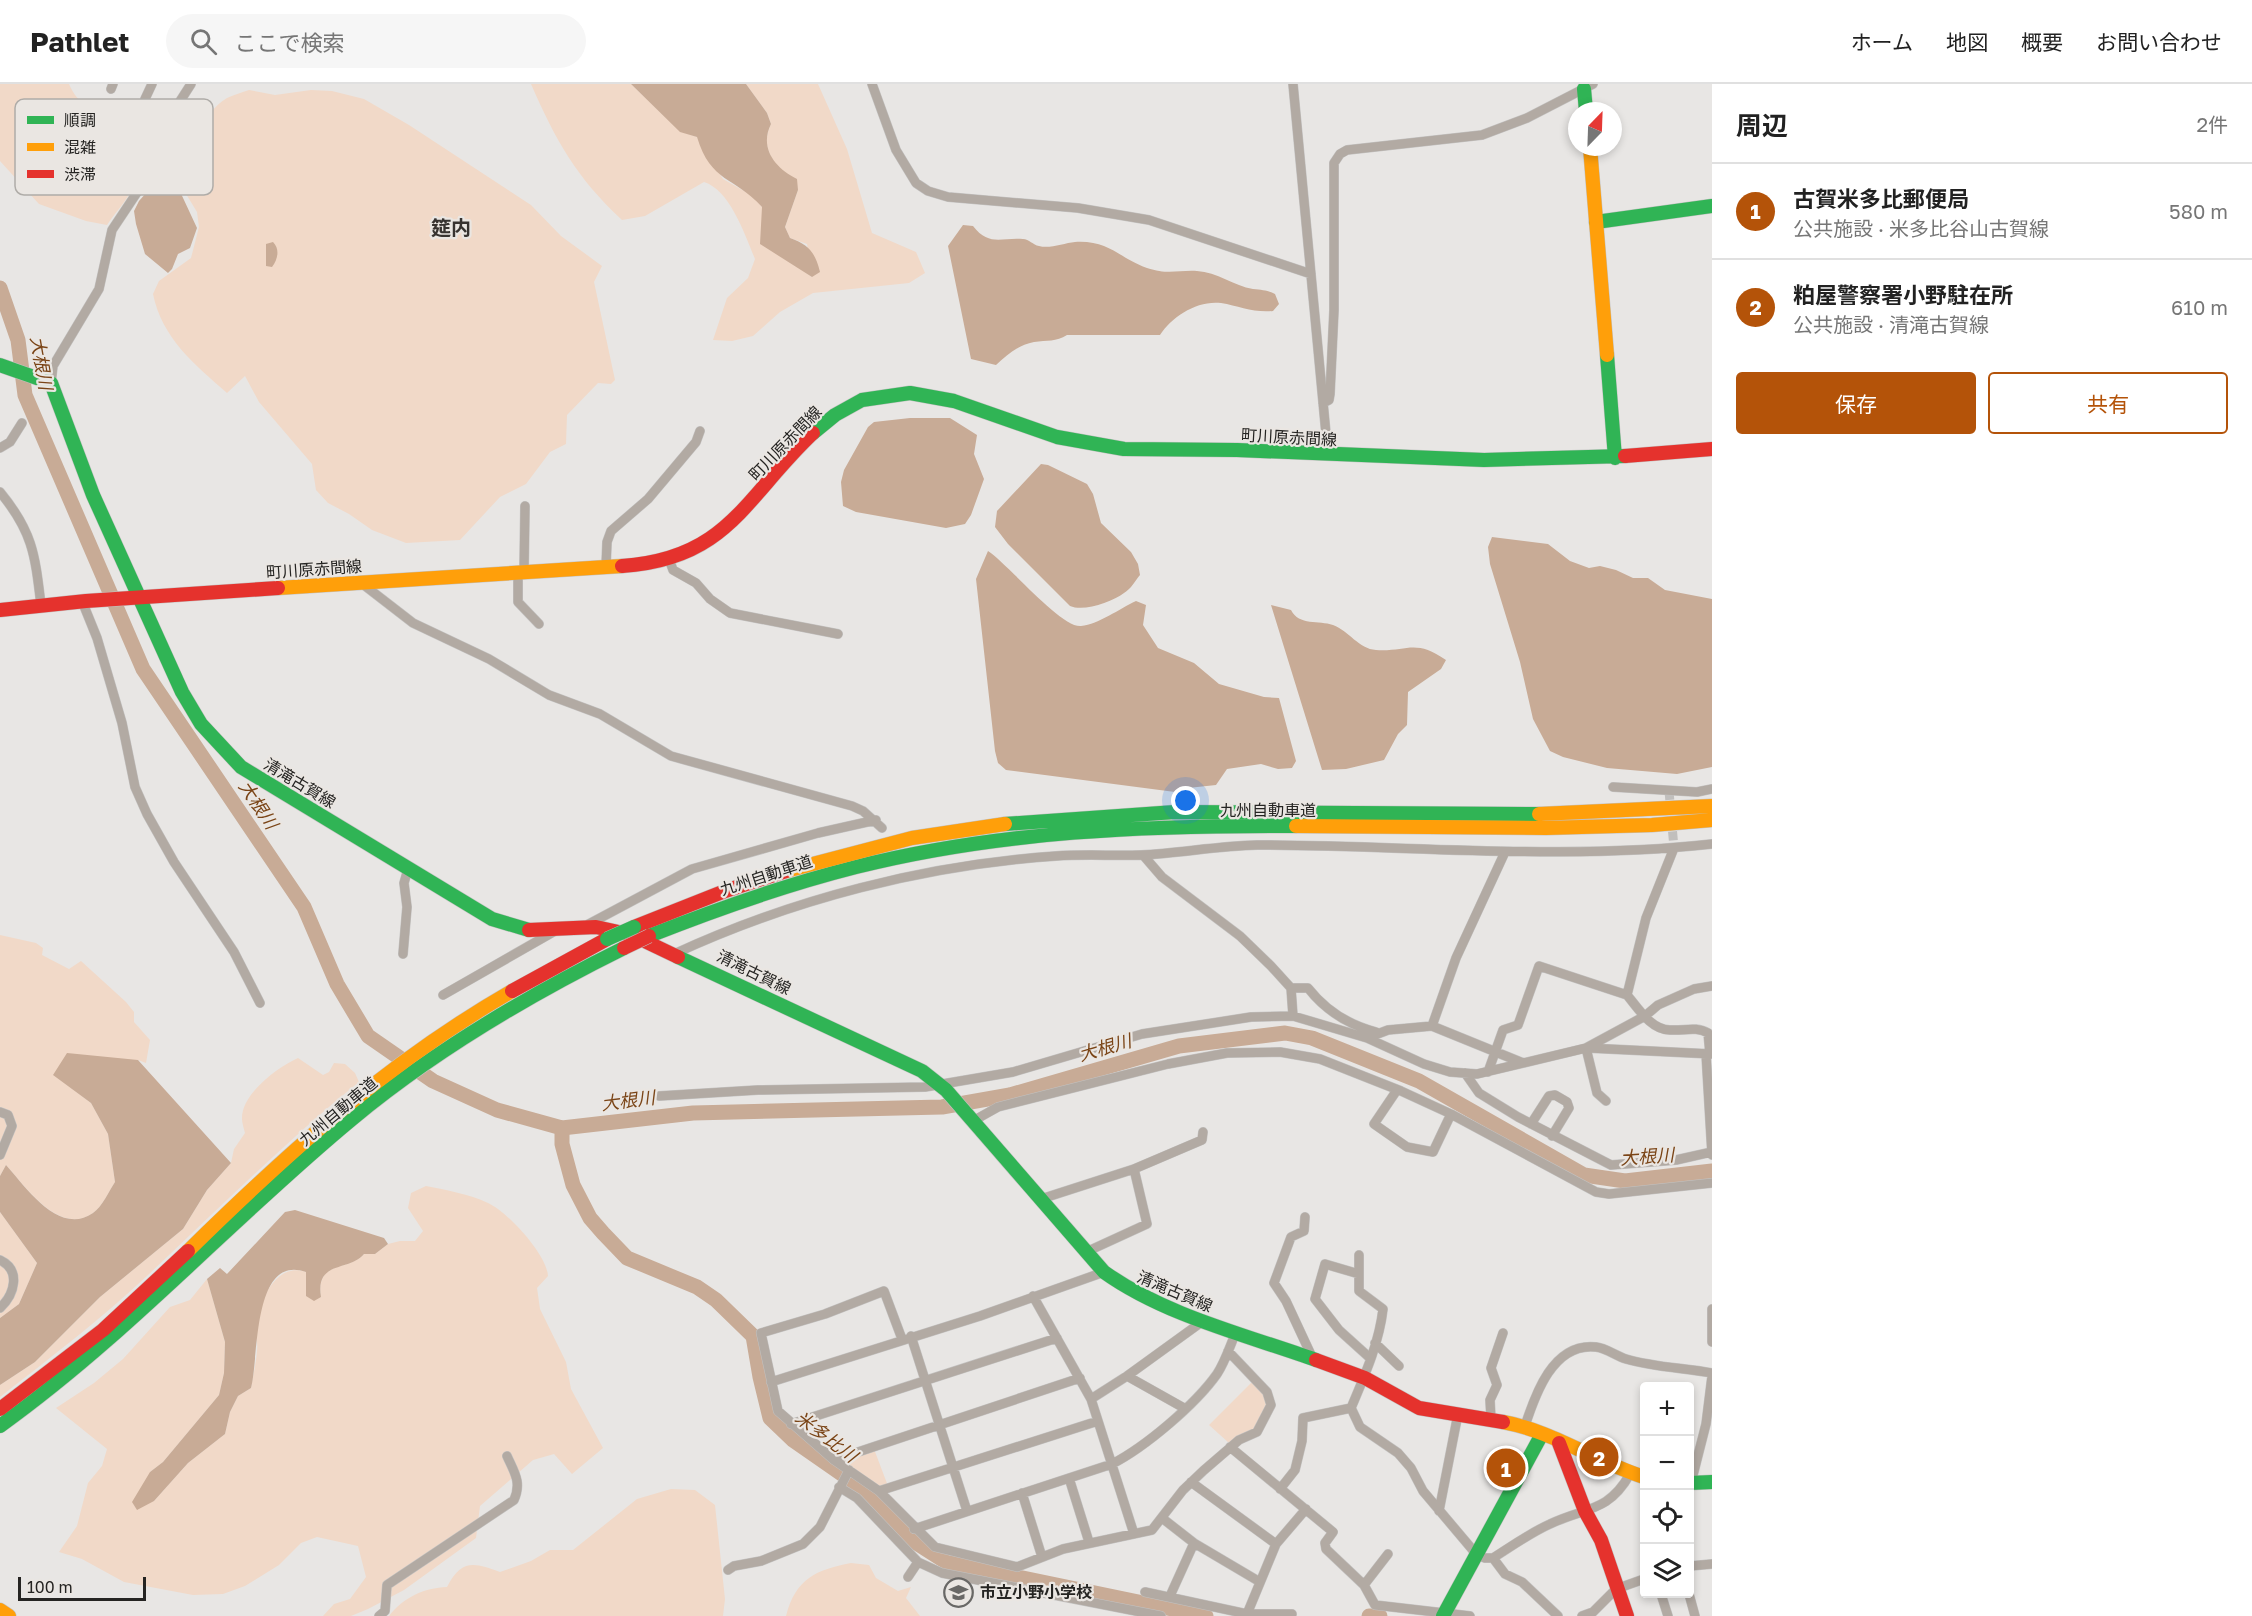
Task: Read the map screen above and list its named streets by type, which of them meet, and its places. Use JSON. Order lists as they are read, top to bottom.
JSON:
{
  "streets": {
    "main road": ["町川原赤間線", "清滝古賀線", "九州自動車道"]
  },
  "crossings": [
    ["町川原赤間線", "清滝古賀線"]
  ],
  "districts": ["筵内"],
  "water": ["大根川", "米多比川"],
  "places": {
    "school or university": ["市立小野小学校"]
  },
  "legend": ["順調", "混雑", "渋滞"],
  "scale_bar": "100 m",
  "north": "top right",
  "page": {
    "header": "Pathlet",
    "search": "ここで検索",
    "nav": [
      "ホーム",
      "地図",
      "概要",
      "お問い合わせ"
    ],
    "heading": ["周辺", "2件"],
    "list": [
      {
        "mark": "1",
        "name": "古賀米多比郵便局",
        "note": "公共施設 · 米多比谷山古賀線",
        "value": "580 m"
      },
      {
        "mark": "2",
        "name": "粕屋警察署小野駐在所",
        "note": "公共施設 · 清滝古賀線",
        "value": "610 m"
      }
    ],
    "buttons": ["保存", "共有"],
    "map_buttons": ["+", "−"],
    "pins": ["2", "1"],
    "scale": "100 m"
  }
}
